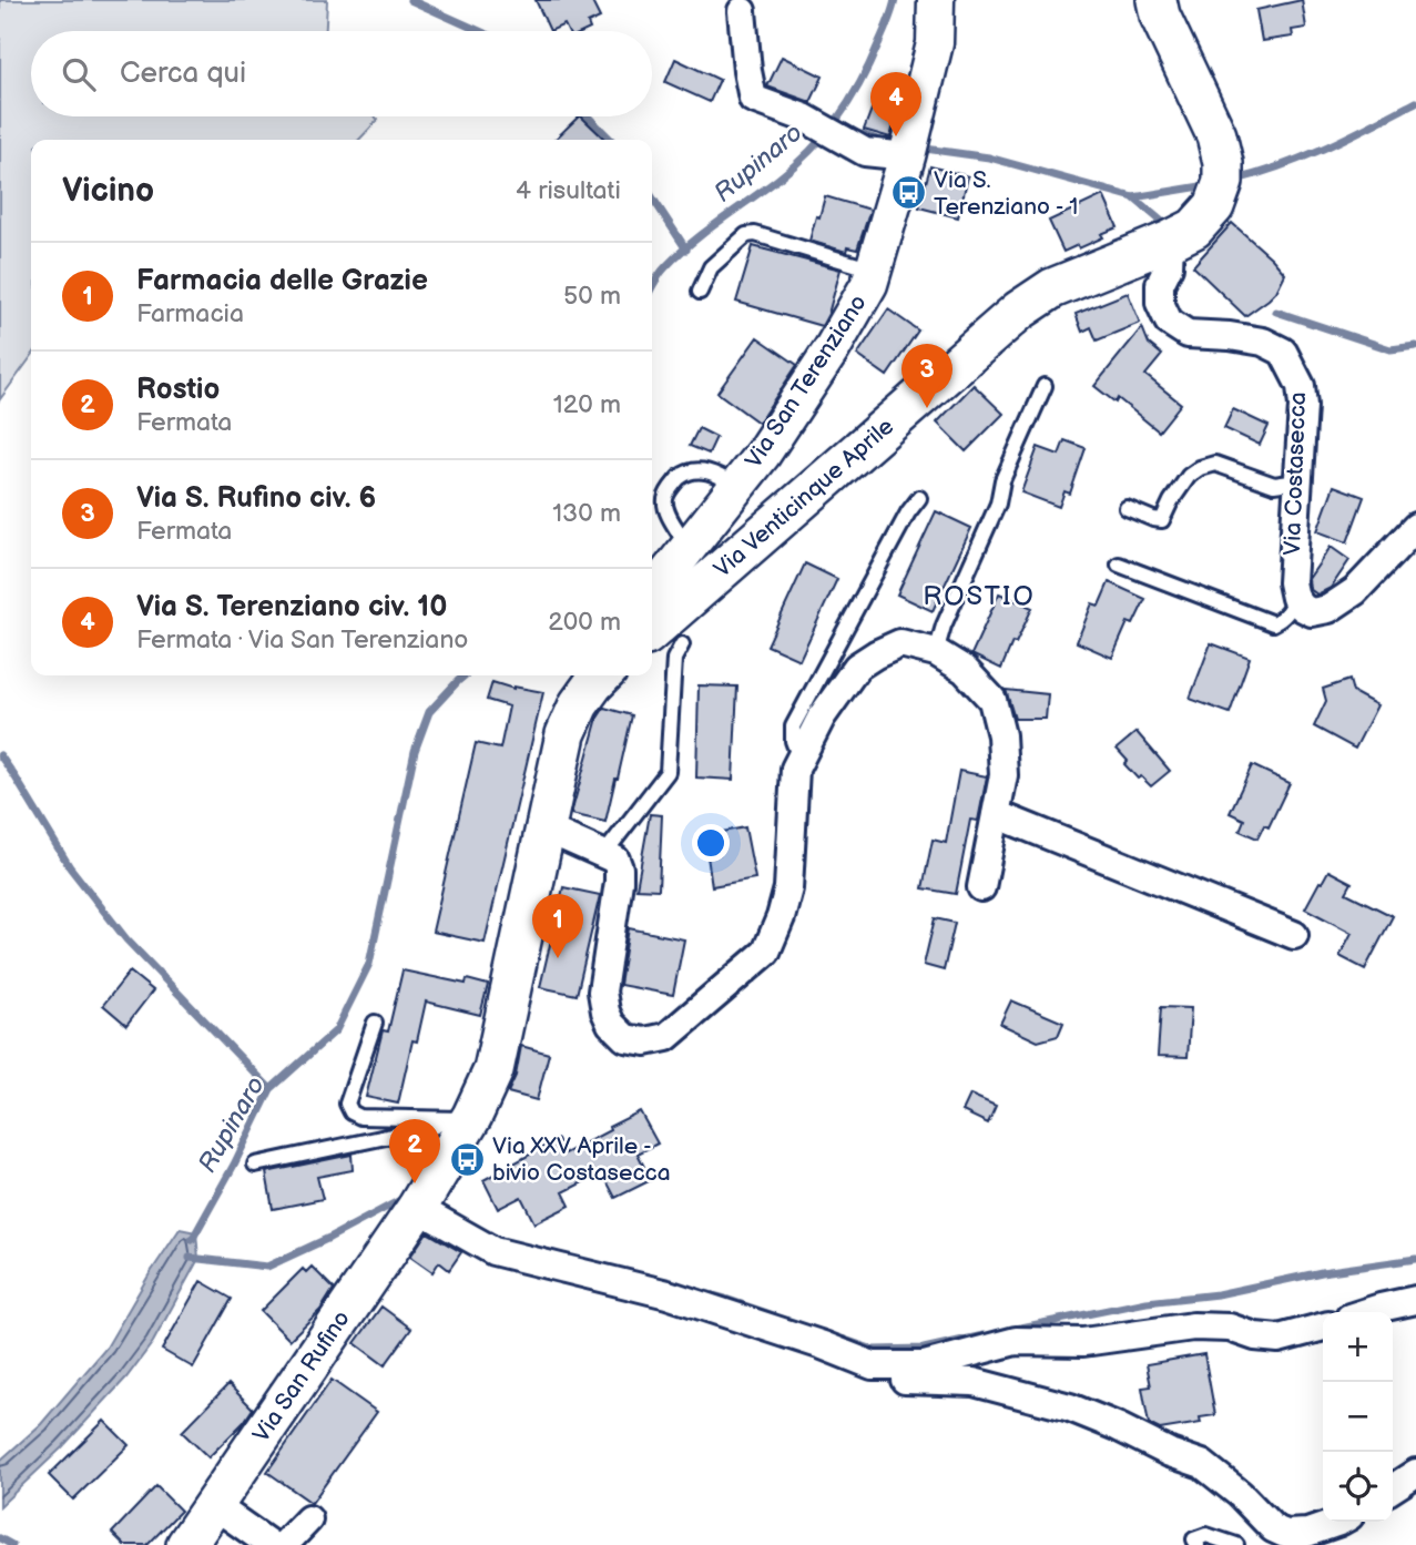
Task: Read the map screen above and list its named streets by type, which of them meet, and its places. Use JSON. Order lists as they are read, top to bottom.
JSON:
{
  "streets": {
    "main road": ["Via Venticinque Aprile", "Via San Rufino"],
    "street": ["Via San Terenziano", "Via Costasecca"]
  },
  "crossings": [
    ["Via Costasecca", "Via Venticinque Aprile"]
  ],
  "districts": ["ROSTIO"],
  "water": ["Rupinaro"],
  "places": {
    "bus stop": ["Via S. Terenziano - 1", "Via XXV Aprile - bivio Costasecca"]
  },
  "page": {
    "search": "Cerca qui",
    "pins": [
      "4",
      "3",
      "1",
      "2"
    ],
    "heading": ["Vicino", "4 risultati"],
    "list": [
      {
        "mark": "1",
        "name": "Farmacia delle Grazie",
        "note": "Farmacia",
        "value": "50 m"
      },
      {
        "mark": "2",
        "name": "Rostio",
        "note": "Fermata",
        "value": "120 m"
      },
      {
        "mark": "3",
        "name": "Via S. Rufino civ. 6",
        "note": "Fermata",
        "value": "130 m"
      },
      {
        "mark": "4",
        "name": "Via S. Terenziano civ. 10",
        "note": "Fermata · Via San Terenziano",
        "value": "200 m"
      }
    ],
    "map_buttons": ["+", "−"]
  }
}
